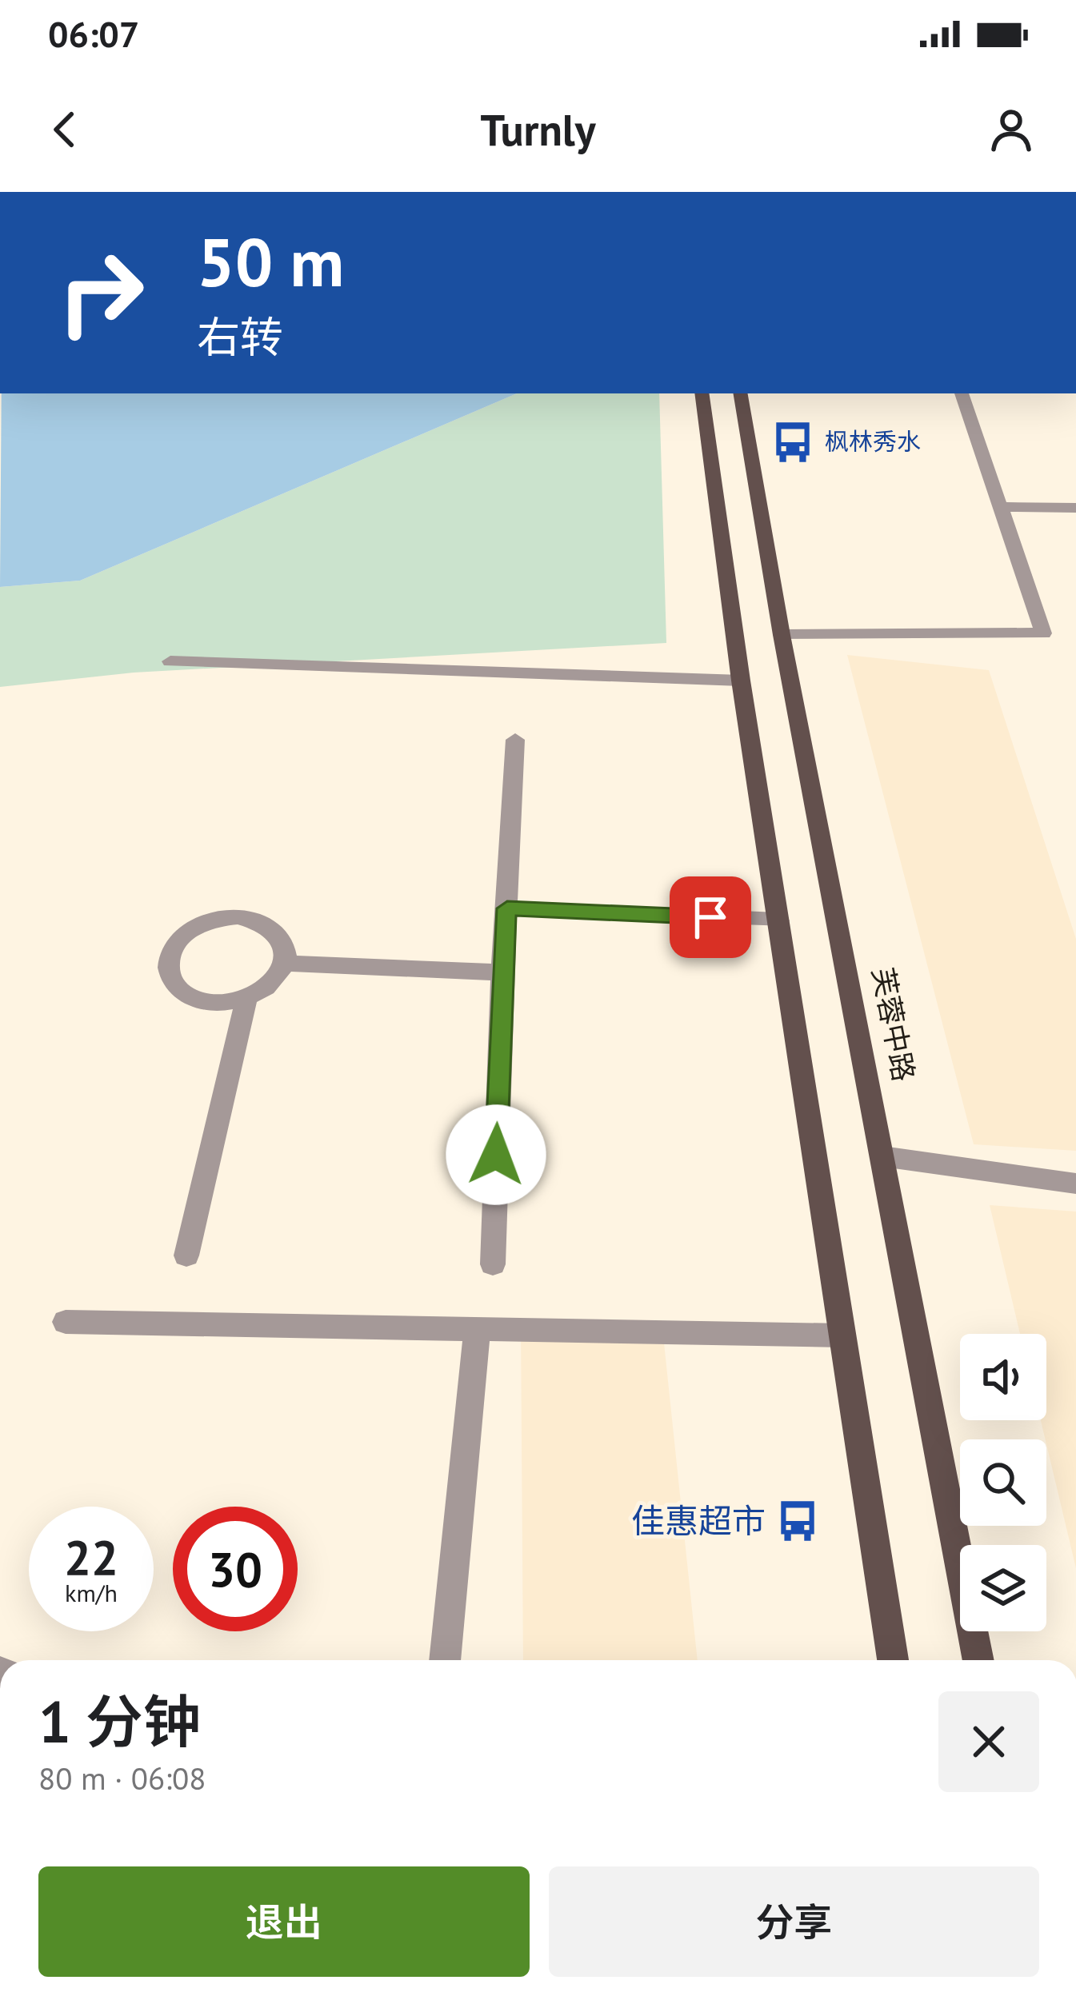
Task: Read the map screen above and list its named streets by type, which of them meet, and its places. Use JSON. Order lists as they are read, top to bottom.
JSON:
{
  "streets": {
    "main road": ["芙蓉中路"]
  },
  "places": {
    "bus stop": ["枫林秀水", "佳惠超市"]
  },
  "page": {
    "status": "06:07",
    "header": "Turnly",
    "turn": ["50 m", "右转"],
    "speed": "22 km/h",
    "limit": "30",
    "heading": ["1 分钟", "80 m · 06:08"],
    "buttons": ["退出", "分享"]
  }
}
